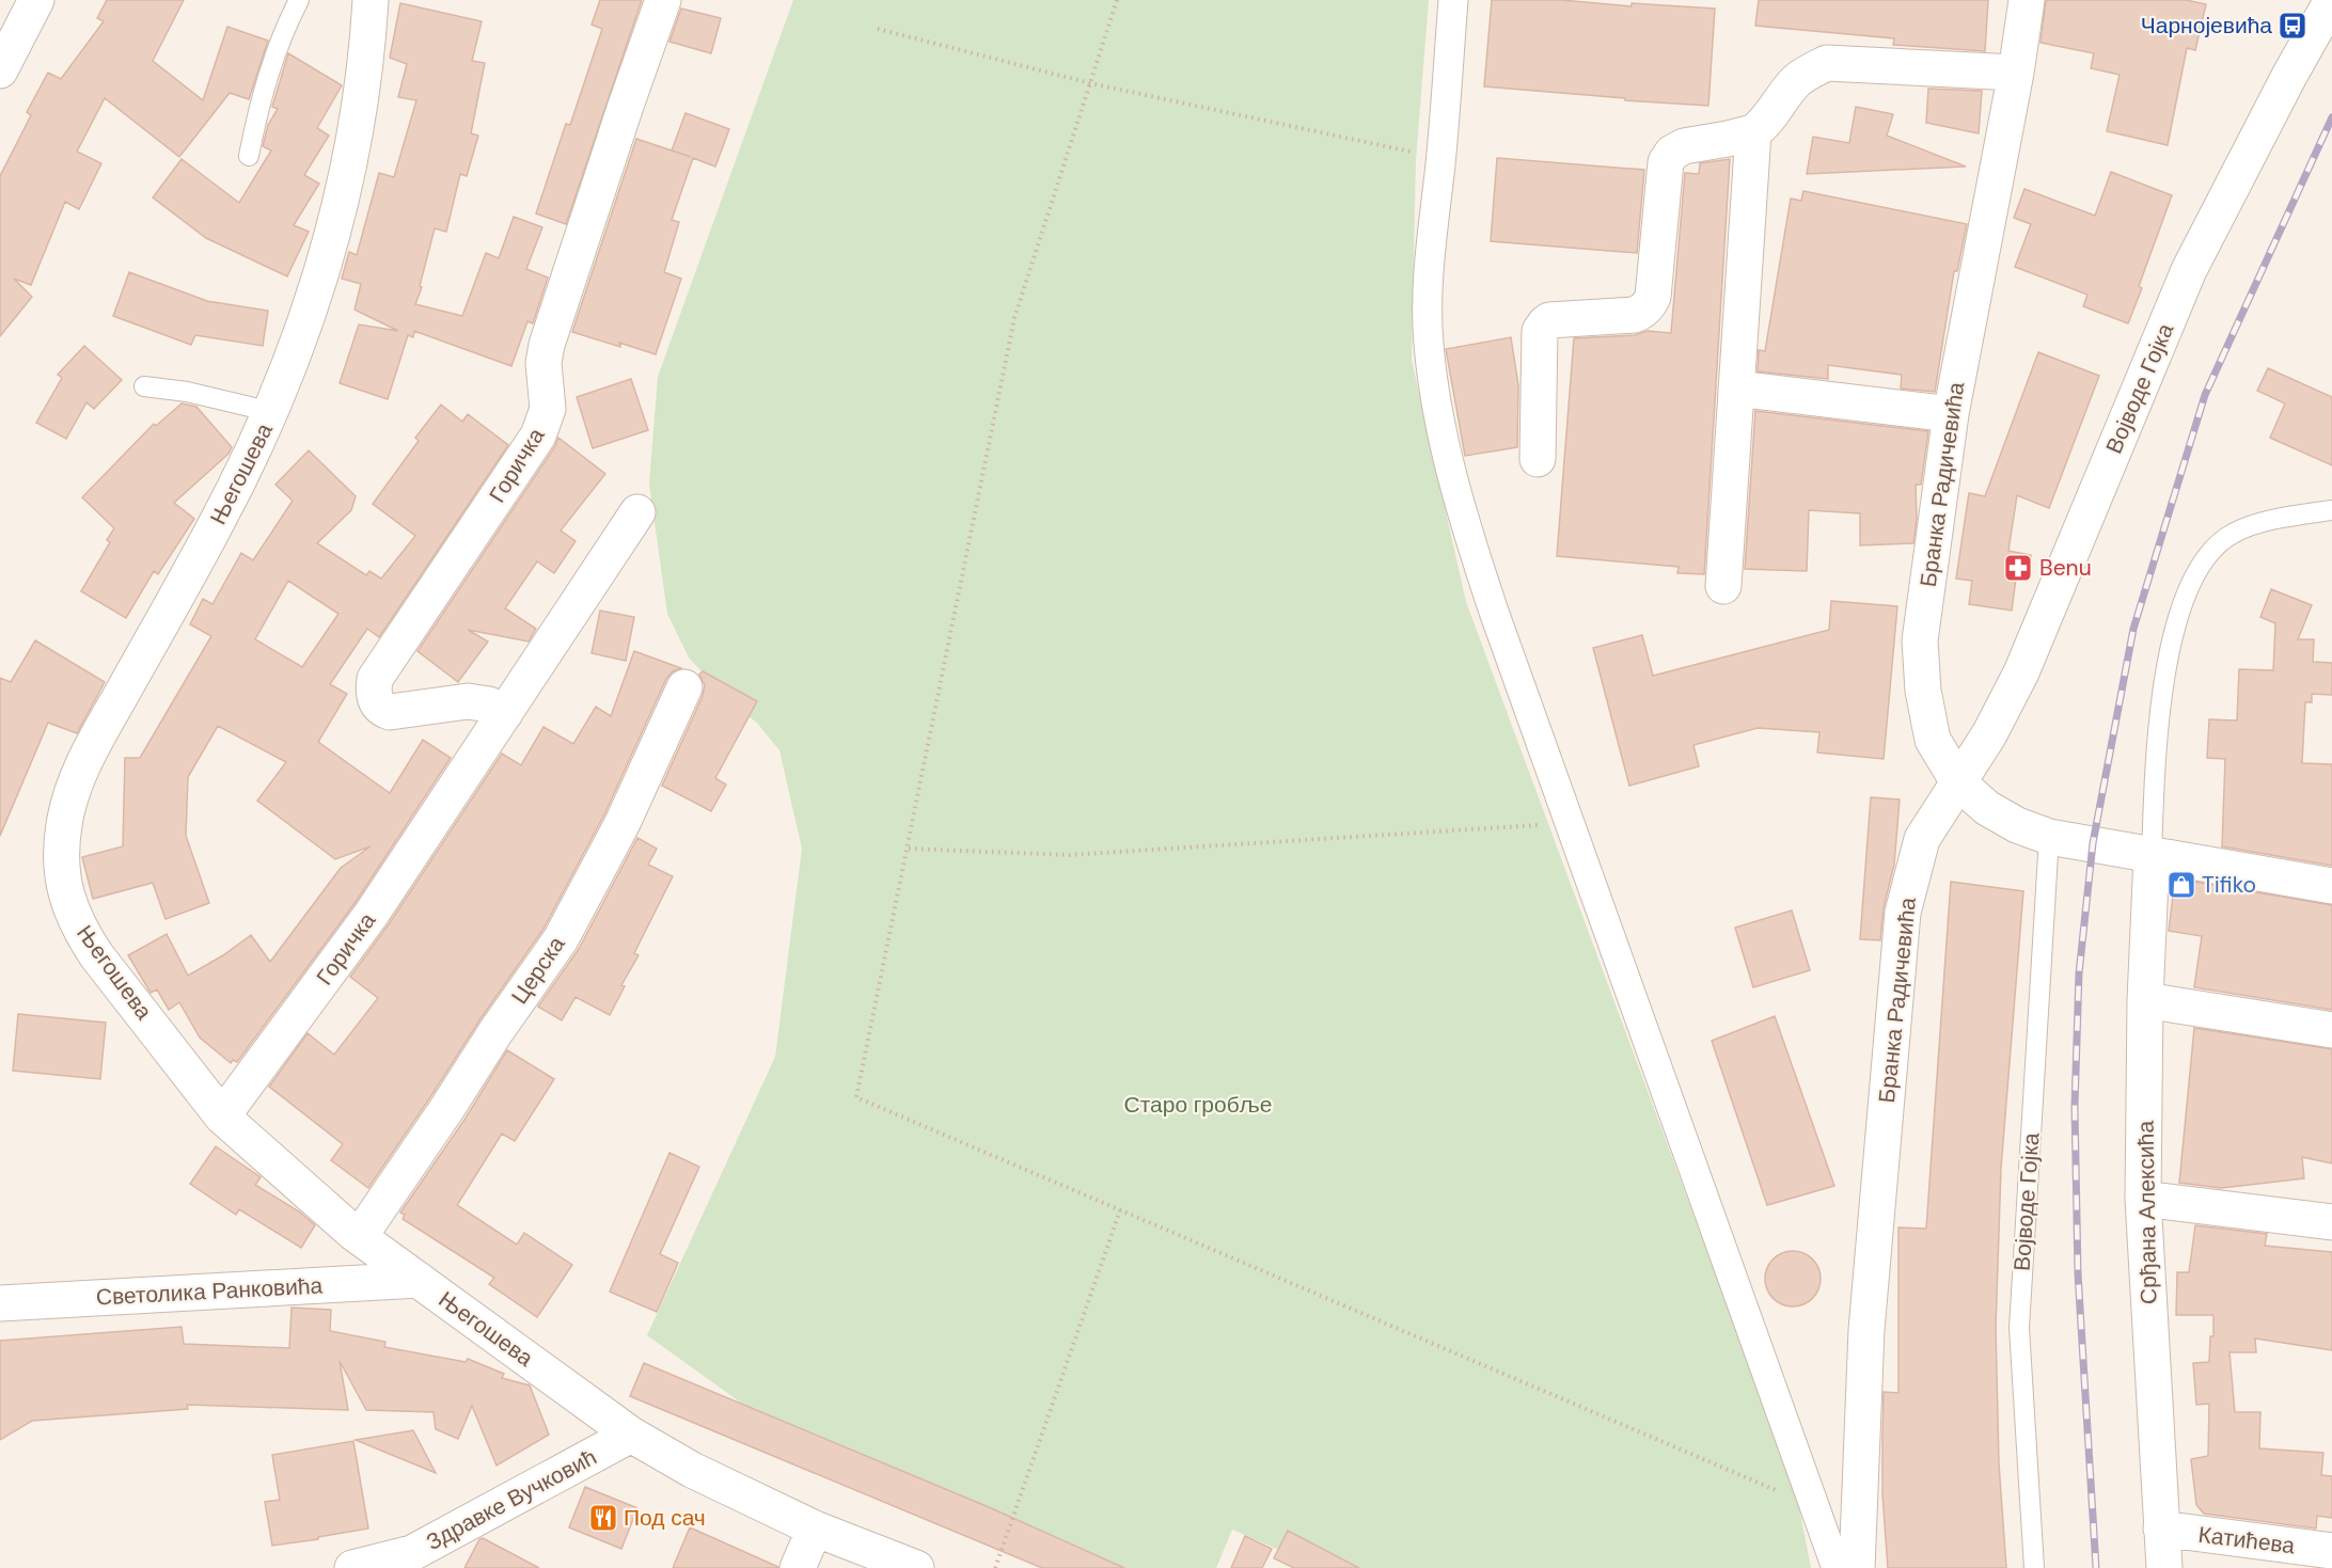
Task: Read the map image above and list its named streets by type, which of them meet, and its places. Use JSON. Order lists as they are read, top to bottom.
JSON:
{
  "streets": {
    "street": [
      "Војводе Гојка",
      "Горичка",
      "Његошева",
      "Бранка Радичевића",
      "Церска",
      "Срђана Алексића",
      "Светолика Ранковића",
      "Здравке Вучковић",
      "Катићева"
    ]
  },
  "crossings": [
    ["Војводе Гојка", "Бранка Радичевића"],
    ["Горичка", "Његошева"],
    ["Његошева", "Церска"],
    ["Његошева", "Светолика Ранковића"],
    ["Његошева", "Здравке Вучковић"],
    ["Срђана Алексића", "Катићева"]
  ],
  "parks": ["Старо гробље"],
  "places": {
    "bus stop": ["Чарнојевића"],
    "pharmacy": ["Benu"],
    "shop": ["Tifiko"],
    "restaurant": ["Под сач"]
  }
}
